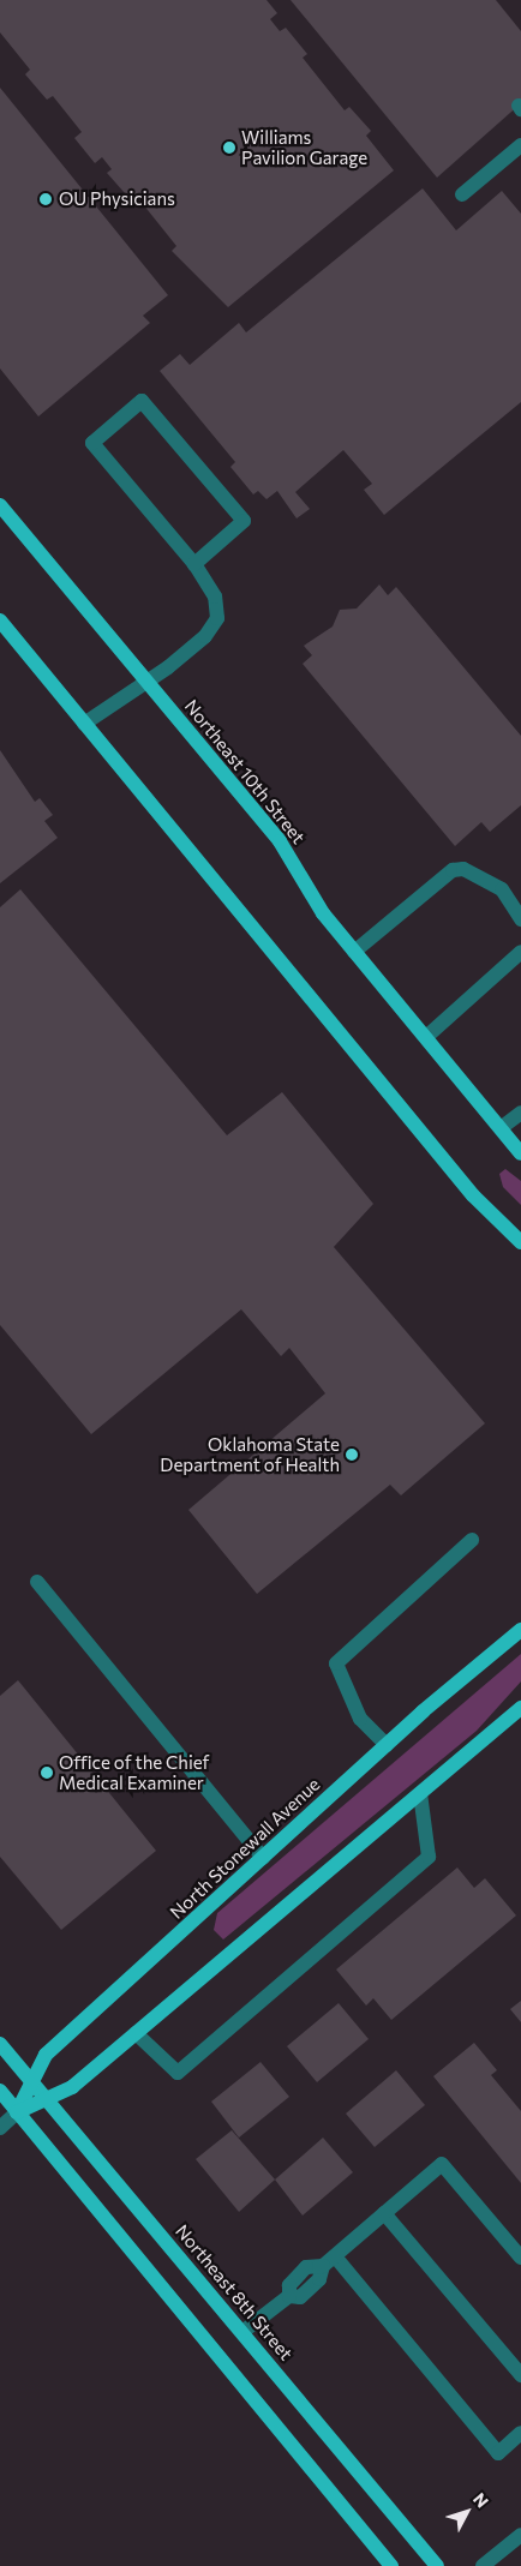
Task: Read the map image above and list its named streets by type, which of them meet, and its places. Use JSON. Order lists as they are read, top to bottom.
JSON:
{
  "streets": {
    "main road": ["Northeast 10th Street", "North Stonewall Avenue", "Northeast 8th Street"]
  },
  "crossings": [
    ["North Stonewall Avenue", "Northeast 8th Street"]
  ],
  "places": [
    "Williams Pavilion Garage",
    "OU Physicians",
    "Oklahoma State Department of Health",
    "Office of the Chief Medical Examiner"
  ],
  "north": "top right"
}
